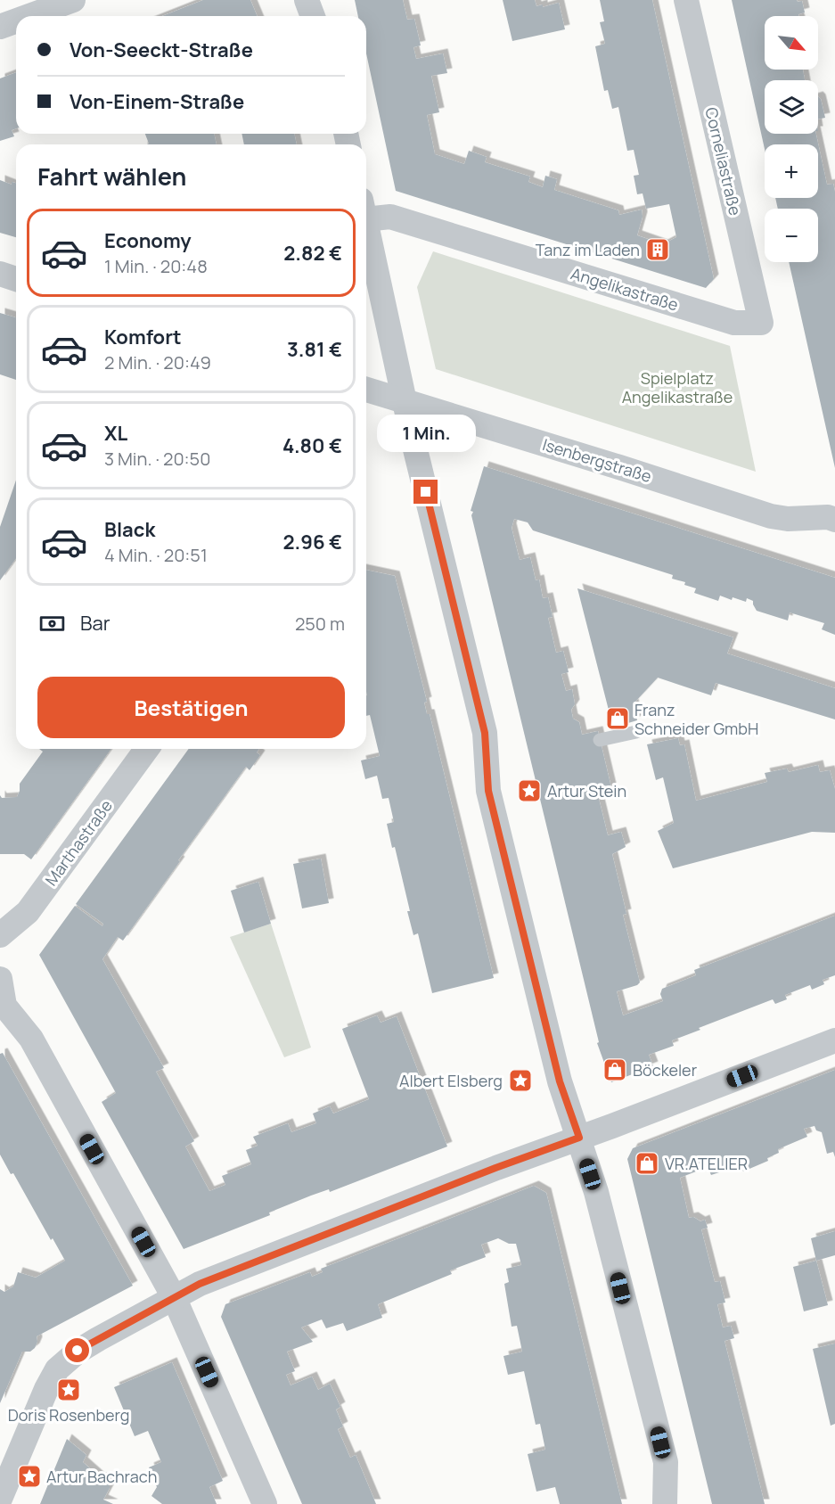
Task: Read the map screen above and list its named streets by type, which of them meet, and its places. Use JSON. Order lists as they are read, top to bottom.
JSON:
{
  "streets": {
    "street": [
      "Corneliastraße",
      "Angelikastraße",
      "Isenbergstraße",
      "Marthastraße"
    ]
  },
  "crossings": [
    ["Corneliastraße", "Angelikastraße"]
  ],
  "parks": ["Spielplatz Angelikastraße"],
  "places": {
    "building": ["Tanz im Laden"],
    "shop": ["Franz Schneider GmbH", "Böckeler", "VR.ATELIER"],
    "place": [
      "Artur Stein",
      "Albert Elsberg",
      "Doris Rosenberg",
      "Artur Bachrach"
    ]
  },
  "north": "bottom right",
  "page": {
    "map_buttons": ["+", "−"],
    "banner": ["Von-Seeckt-Straße", "Von-Einem-Straße"],
    "heading": "Fahrt wählen",
    "list": [
      {
        "name": "Economy",
        "note": "1 Min. · 20:48",
        "value": "2.82 €"
      },
      {
        "name": "Komfort",
        "note": "2 Min. · 20:49",
        "value": "3.81 €"
      },
      {
        "name": "XL",
        "note": "3 Min. · 20:50",
        "value": "4.80 €"
      },
      {
        "name": "Black",
        "note": "4 Min. · 20:51",
        "value": "2.96 €"
      }
    ],
    "bubble": "1 Min.",
    "pay": ["Bar", "250 m"],
    "buttons": "Bestätigen"
  }
}
